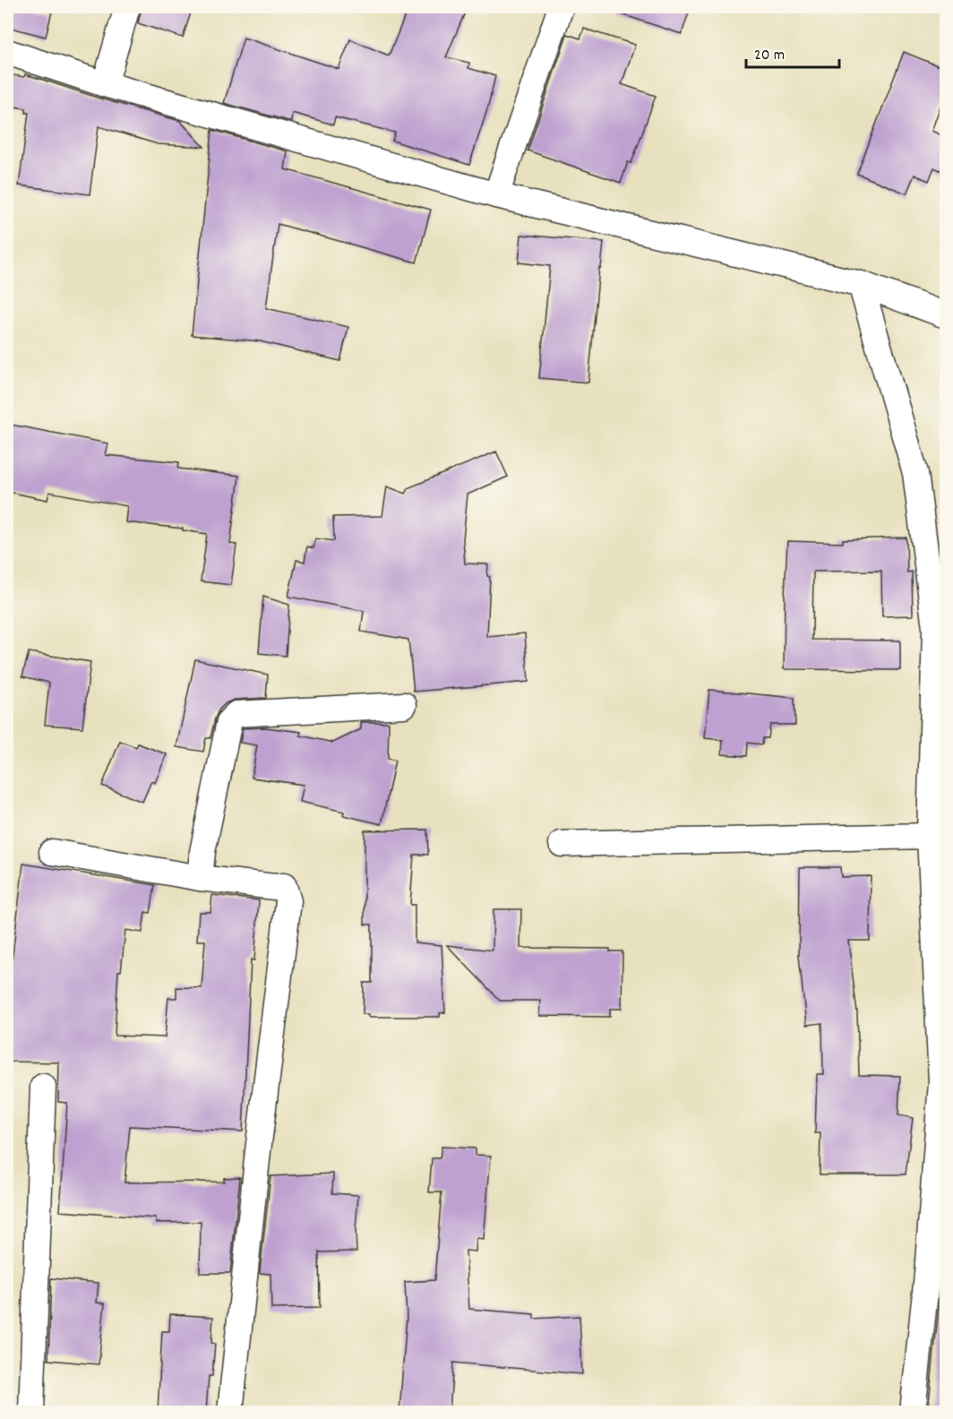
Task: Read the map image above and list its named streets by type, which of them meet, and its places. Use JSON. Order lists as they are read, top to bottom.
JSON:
{
  "scale_bar": "20 m"
}
